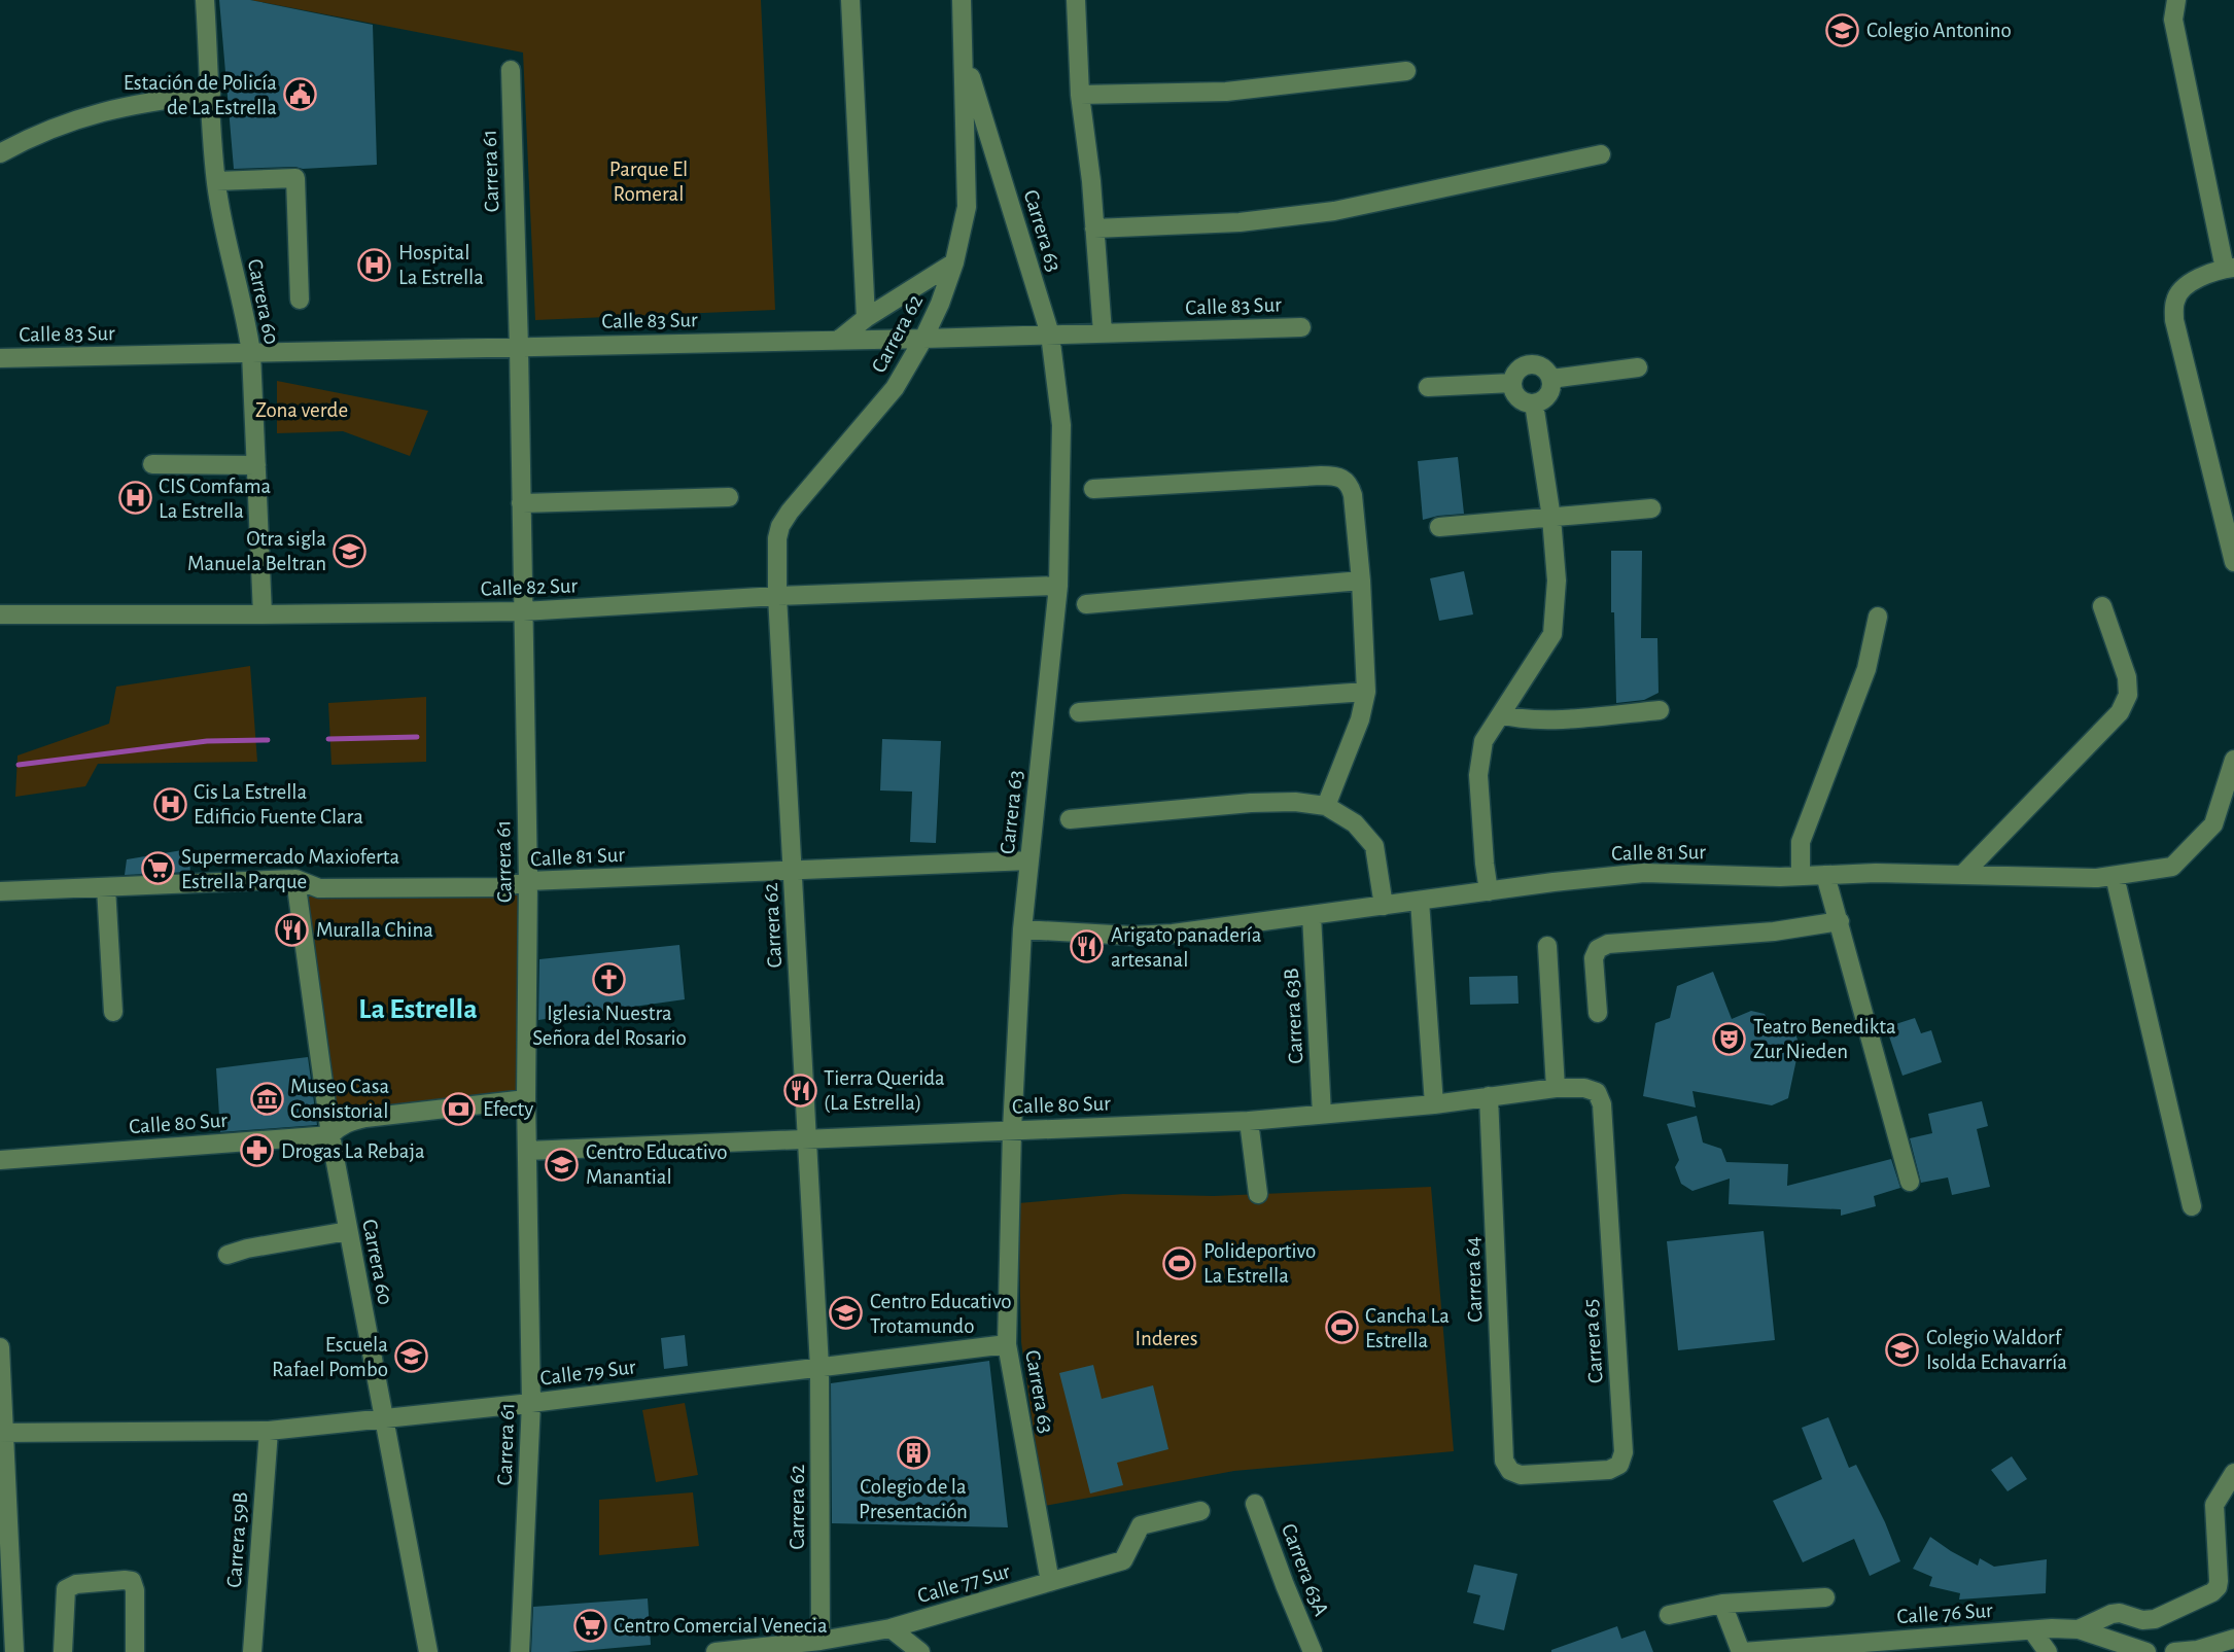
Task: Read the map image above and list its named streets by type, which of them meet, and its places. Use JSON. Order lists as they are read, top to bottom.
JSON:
{
  "streets": {
    "street": [
      "Carrera 61",
      "Carrera 63",
      "Carrera 60",
      "Calle 83 Sur",
      "Carrera 62",
      "Calle 82 Sur",
      "Calle 81 Sur",
      "Carrera 63B",
      "Calle 80 Sur",
      "Carrera 64",
      "Carrera 65",
      "Calle 79 Sur",
      "Carrera 59B",
      "Carrera 63A",
      "Calle 77 Sur",
      "Calle 76 Sur"
    ]
  },
  "crossings": [
    ["Carrera 61", "Calle 83 Sur"],
    ["Carrera 61", "Calle 82 Sur"],
    ["Carrera 61", "Calle 81 Sur"],
    ["Carrera 61", "Calle 80 Sur"],
    ["Carrera 61", "Calle 79 Sur"],
    ["Carrera 63", "Calle 83 Sur"],
    ["Carrera 63", "Carrera 62"],
    ["Carrera 63", "Calle 82 Sur"],
    ["Carrera 63", "Calle 81 Sur"],
    ["Carrera 63", "Calle 80 Sur"],
    ["Carrera 63", "Calle 79 Sur"],
    ["Carrera 63", "Calle 77 Sur"],
    ["Carrera 60", "Calle 83 Sur"],
    ["Carrera 60", "Calle 82 Sur"],
    ["Carrera 60", "Calle 81 Sur"],
    ["Carrera 60", "Calle 80 Sur"],
    ["Carrera 60", "Calle 79 Sur"],
    ["Calle 83 Sur", "Carrera 62"],
    ["Carrera 62", "Calle 82 Sur"],
    ["Carrera 62", "Calle 81 Sur"],
    ["Carrera 62", "Calle 80 Sur"],
    ["Carrera 62", "Calle 79 Sur"],
    ["Carrera 62", "Calle 77 Sur"],
    ["Calle 81 Sur", "Carrera 63B"],
    ["Carrera 63B", "Calle 80 Sur"],
    ["Calle 80 Sur", "Carrera 64"],
    ["Calle 80 Sur", "Carrera 65"],
    ["Carrera 64", "Carrera 65"],
    ["Calle 79 Sur", "Carrera 59B"]
  ],
  "districts": ["La Estrella"],
  "parks": ["Parque El Romeral", "Zona verde", "Inderes"],
  "places": {
    "school or university": [
      "Colegio Antonino",
      "Otra sigla Manuela Beltran",
      "Centro Educativo Manantial",
      "Centro Educativo Trotamundo",
      "Colegio Waldorf Isolda Echavarría",
      "Escuela Rafael Pombo"
    ],
    "public building": ["Estación de Policía de La Estrella"],
    "hospital": ["Hospital La Estrella", "CIS Comfama La Estrella", "Cis La Estrella Edificio Fuente Clara"],
    "supermarket": ["Supermercado Maxioferta Estrella Parque", "Centro Comercial Venecia"],
    "restaurant": ["Muralla China", "Arigato panadería artesanal", "Tierra Querida (La Estrella)"],
    "church": ["Iglesia Nuestra Señora del Rosario"],
    "theatre": ["Teatro Benedikta Zur Nieden"],
    "museum": ["Museo Casa Consistorial"],
    "bank": ["Efecty"],
    "pharmacy": ["Drogas La Rebaja"],
    "sports": ["Polideportivo La Estrella", "Cancha La Estrella"],
    "building": ["Colegio de la Presentación"]
  }
}
